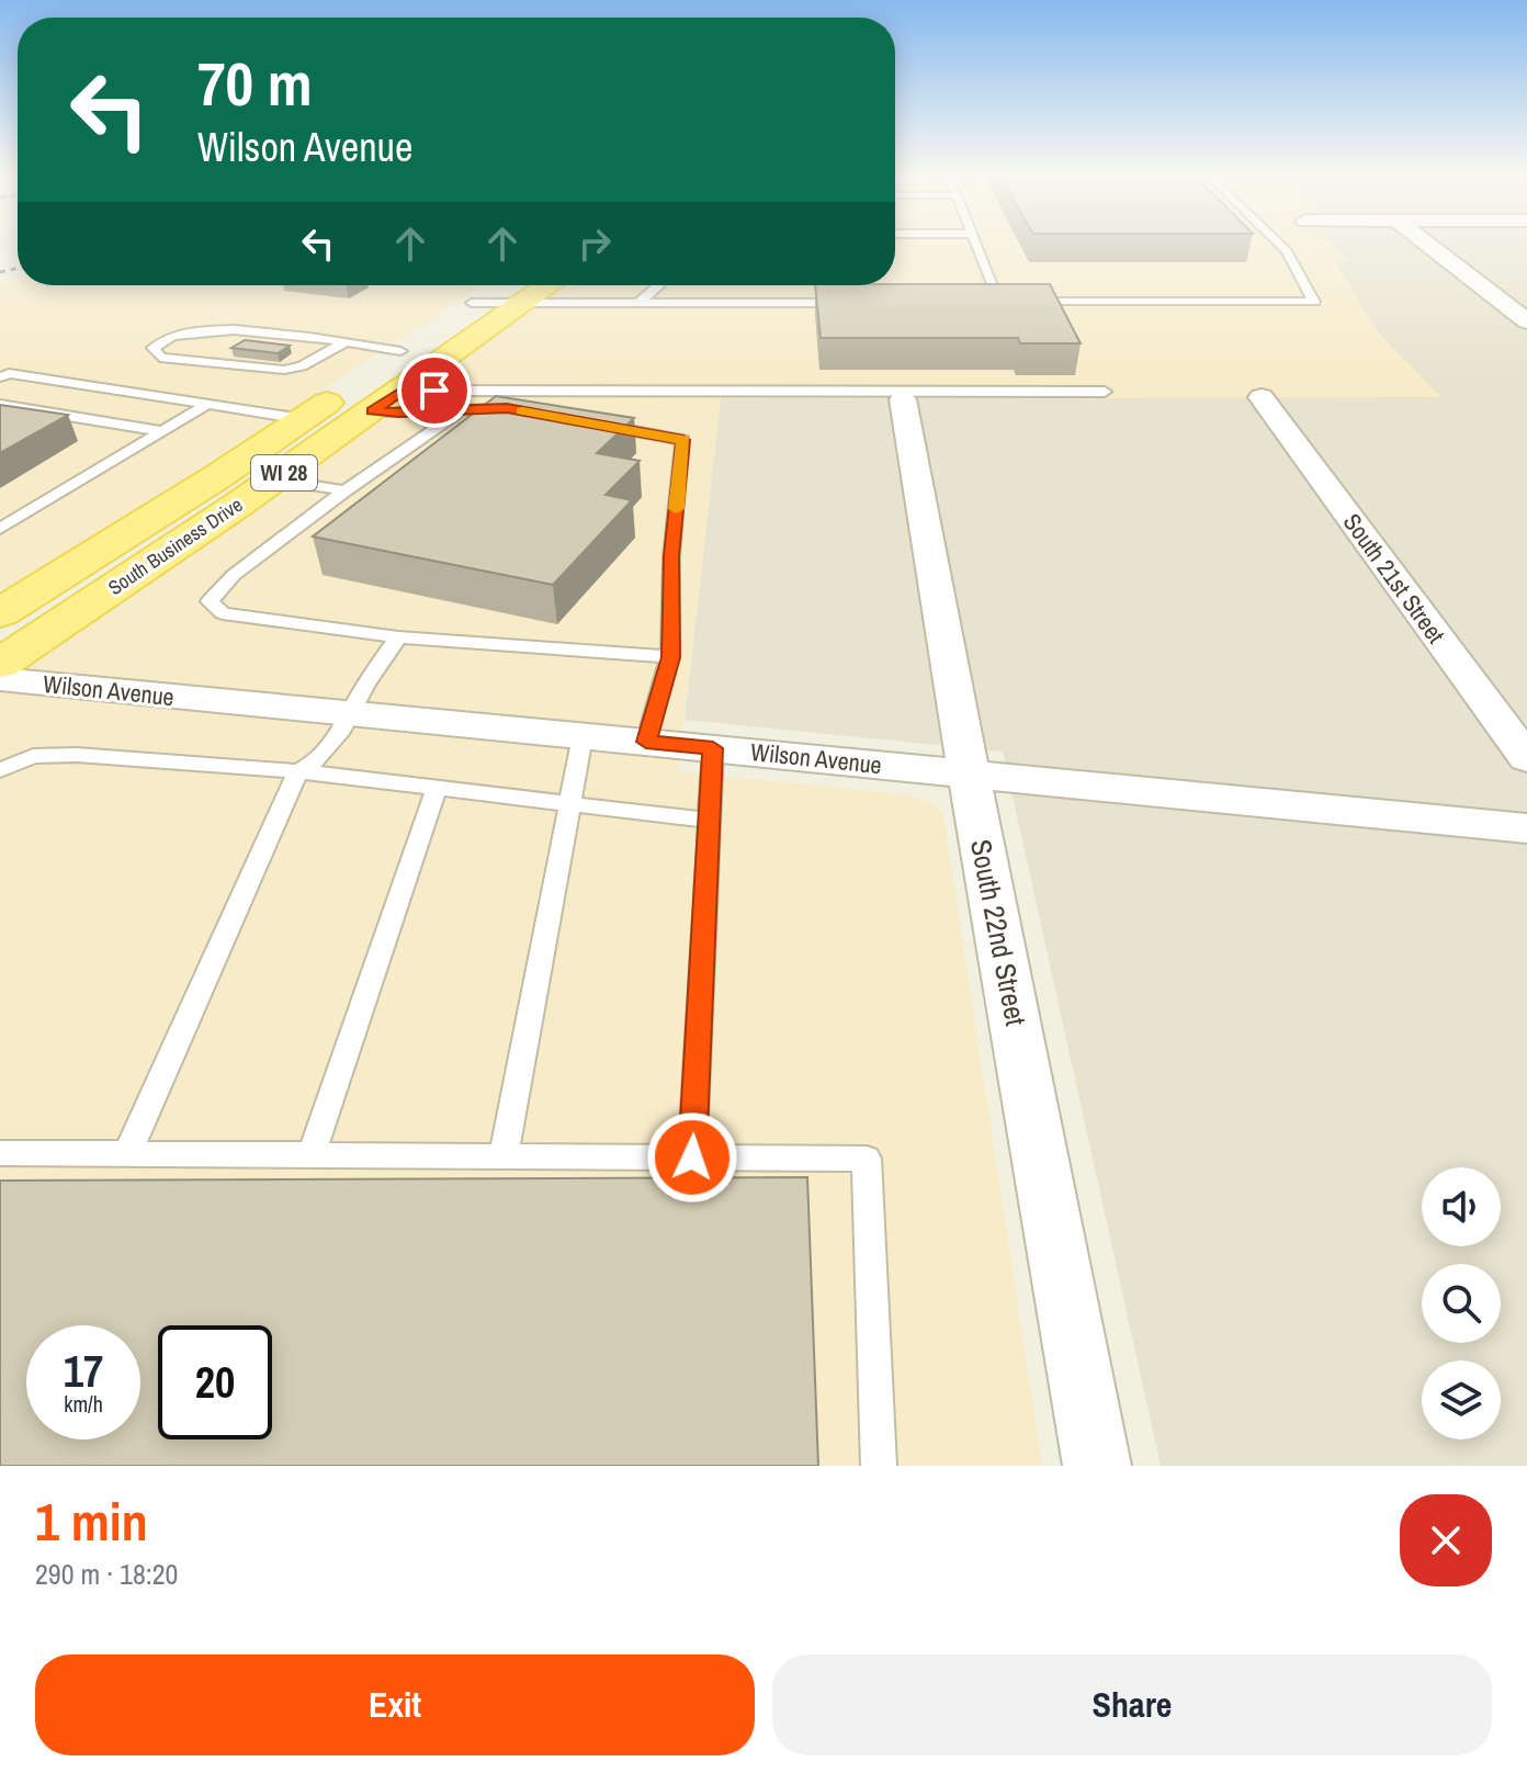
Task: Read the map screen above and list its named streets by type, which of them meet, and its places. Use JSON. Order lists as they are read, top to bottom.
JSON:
{
  "streets": {
    "main road": ["WI 28", "South Business Drive"],
    "street": ["South 21st Street", "Wilson Avenue", "South 22nd Street"]
  },
  "crossings": [
    ["Wilson Avenue", "South 22nd Street"]
  ],
  "page": {
    "turn": ["70 m", "Wilson Avenue"],
    "speed": "17 km/h",
    "limit": "20",
    "heading": ["1 min", "290 m · 18:20"],
    "buttons": ["Exit", "Share"]
  }
}
